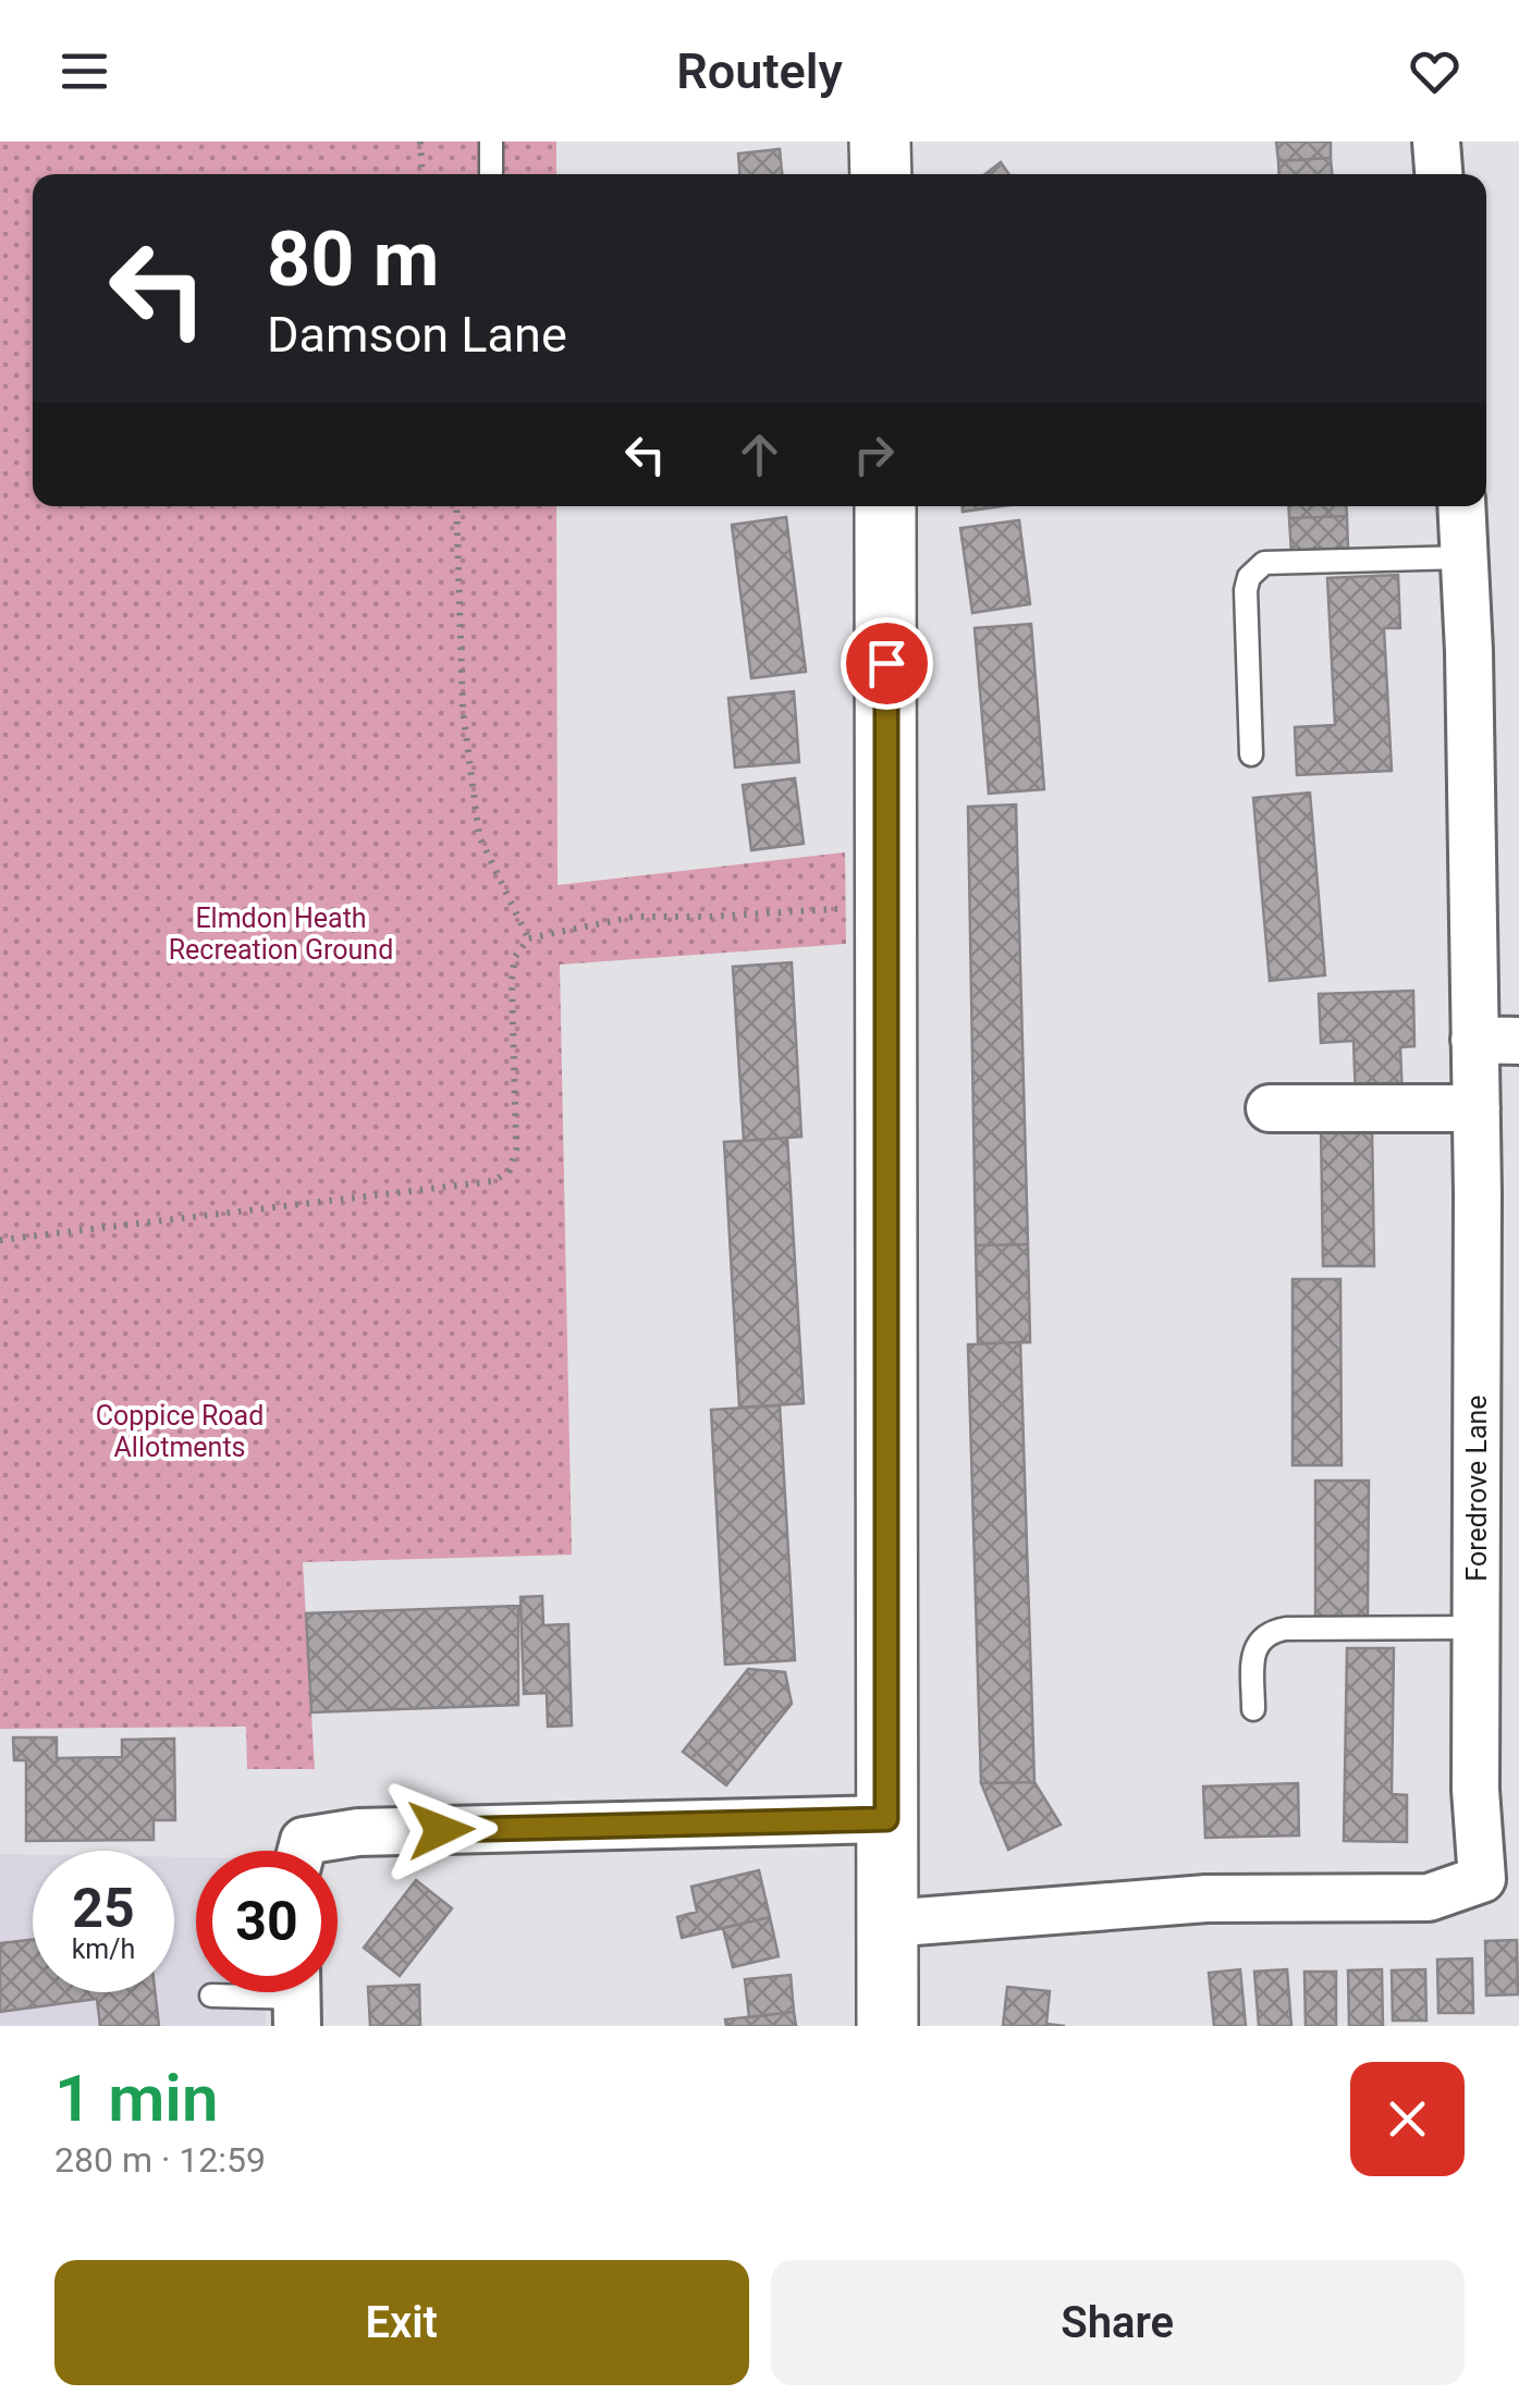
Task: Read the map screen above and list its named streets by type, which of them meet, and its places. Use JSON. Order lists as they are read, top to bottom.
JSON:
{
  "streets": {
    "street": ["Foredrove Lane"]
  },
  "parks": ["Elmdon Heath Recreation Ground", "Coppice Road Allotments"],
  "page": {
    "header": "Routely",
    "turn": ["80 m", "Damson Lane"],
    "speed": "25 km/h",
    "limit": "30",
    "heading": ["1 min", "280 m · 12:59"],
    "buttons": ["Exit", "Share"]
  }
}
